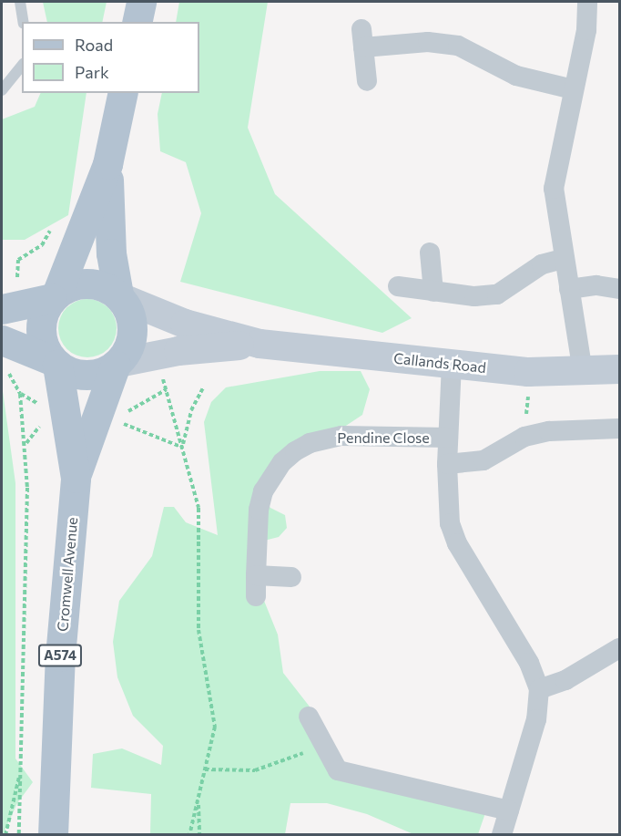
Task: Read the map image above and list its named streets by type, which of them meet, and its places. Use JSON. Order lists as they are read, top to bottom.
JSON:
{
  "streets": {
    "main road": ["Cromwell Avenue", "A574"],
    "street": ["Callands Road", "Pendine Close"]
  },
  "crossings": [
    ["Callands Road", "Pendine Close"],
    ["Callands Road", "Cromwell Avenue"],
    ["Callands Road", "A574"],
    ["Cromwell Avenue", "A574"]
  ],
  "legend": ["Road", "Park"]
}
